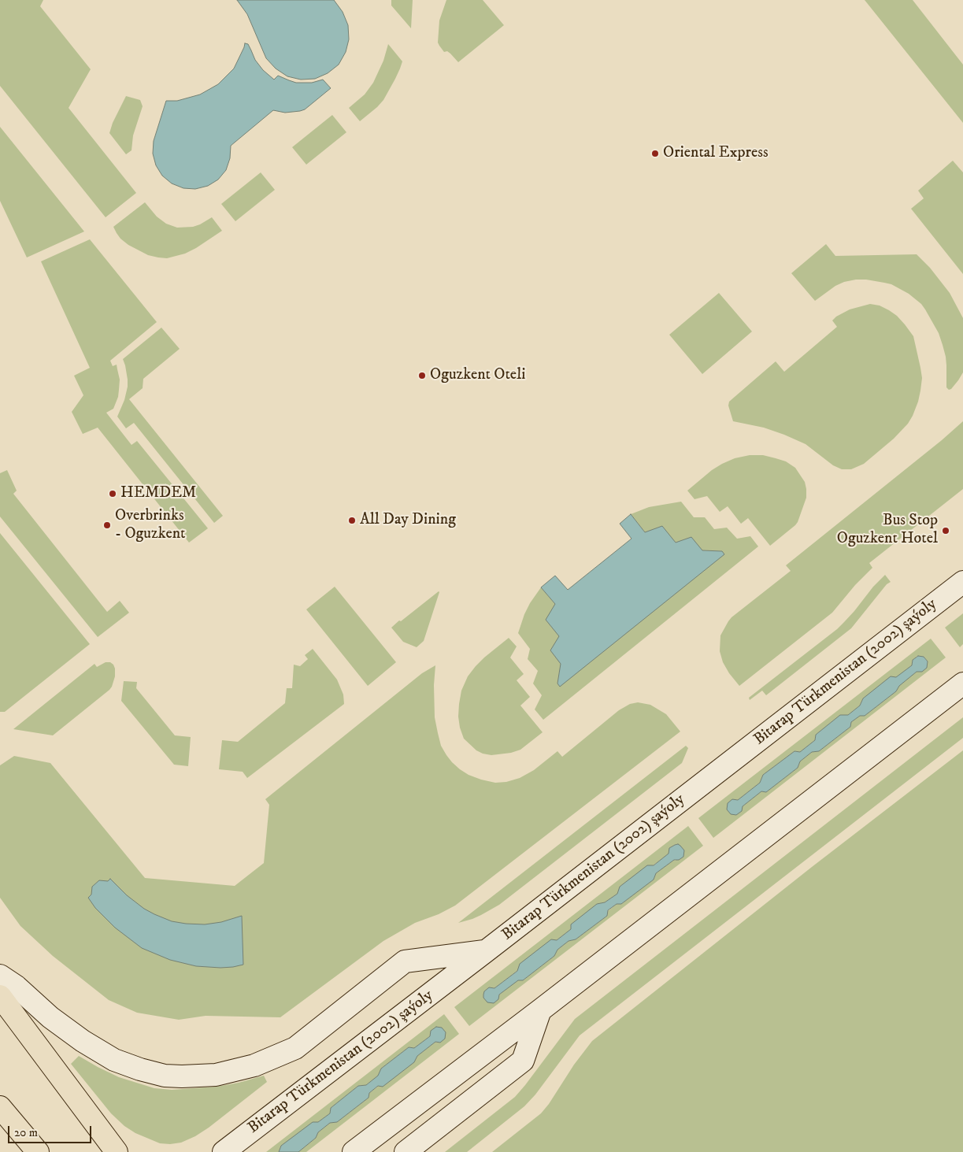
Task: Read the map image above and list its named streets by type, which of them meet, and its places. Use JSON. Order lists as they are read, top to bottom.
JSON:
{
  "streets": {
    "main road": ["Bitarap Türkmenistan (2002) şaýoly"]
  },
  "places": [
    "Oriental Express",
    "Oguzkent Oteli",
    "HEMDEM",
    "All Day Dining",
    "Overbrinks - Oguzkent",
    "Bus Stop Oguzkent Hotel"
  ],
  "scale_bar": "20 m"
}
